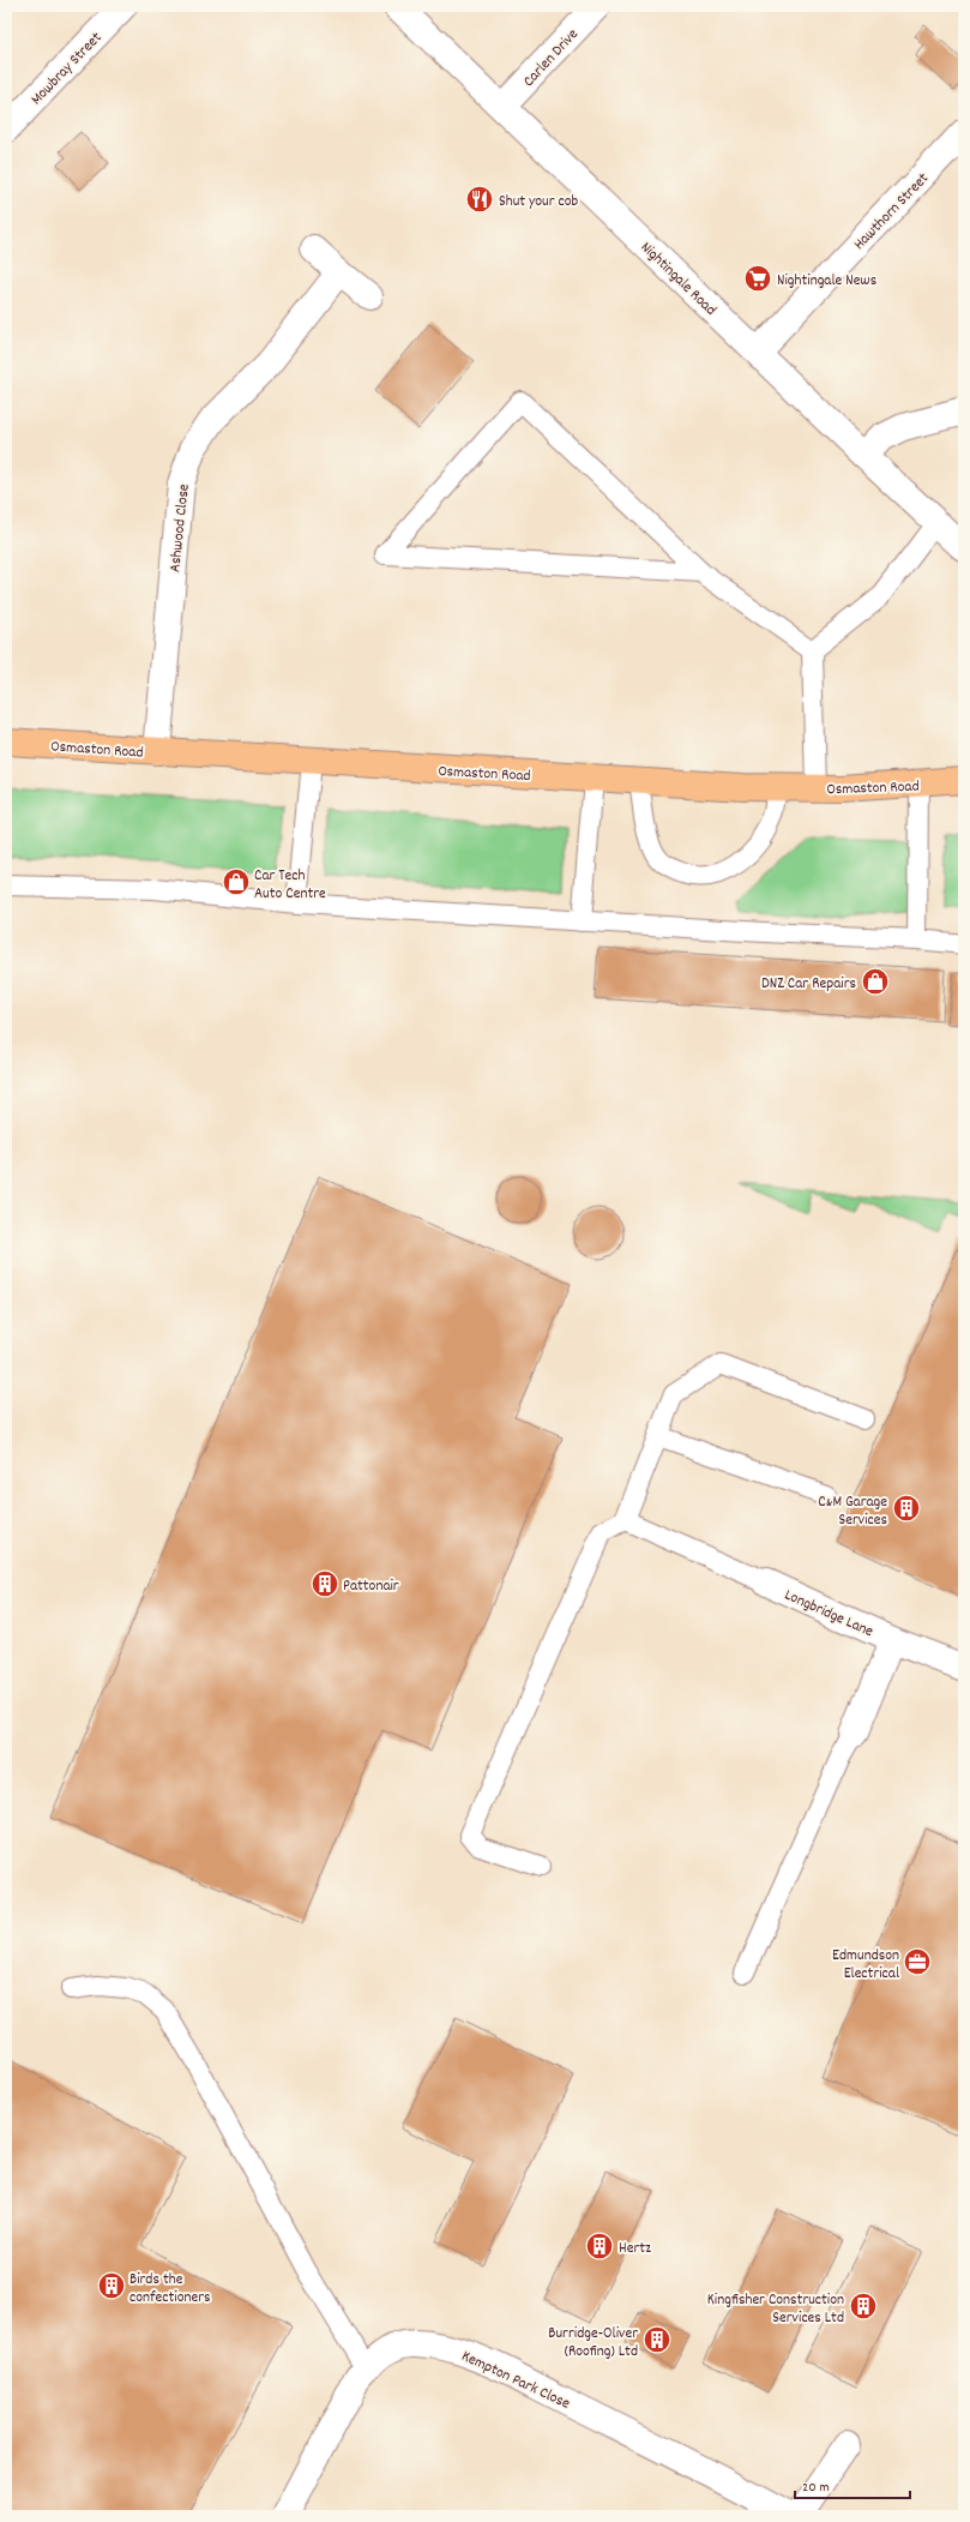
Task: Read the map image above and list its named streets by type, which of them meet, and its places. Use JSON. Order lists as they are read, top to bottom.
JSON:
{
  "streets": {
    "main road": ["Osmaston Road"],
    "street": [
      "Carlen Drive",
      "Mowbray Street",
      "Hawthorn Street",
      "Nightingale Road",
      "Ashwood Close",
      "Longbridge Lane",
      "Kempton Park Close"
    ]
  },
  "crossings": [
    ["Carlen Drive", "Nightingale Road"],
    ["Hawthorn Street", "Nightingale Road"],
    ["Ashwood Close", "Osmaston Road"]
  ],
  "places": {
    "restaurant": ["Shut your cob"],
    "supermarket": ["Nightingale News"],
    "shop": ["Car Tech Auto Centre", "DNZ Car Repairs"],
    "building": [
      "C&M Garage Services",
      "Pattonair",
      "Hertz",
      "Birds the confectioners",
      "Kingfisher Construction Services Ltd",
      "Burridge-Oliver (Roofing) Ltd"
    ],
    "office": ["Edmundson Electrical"]
  },
  "scale_bar": "20 m"
}
